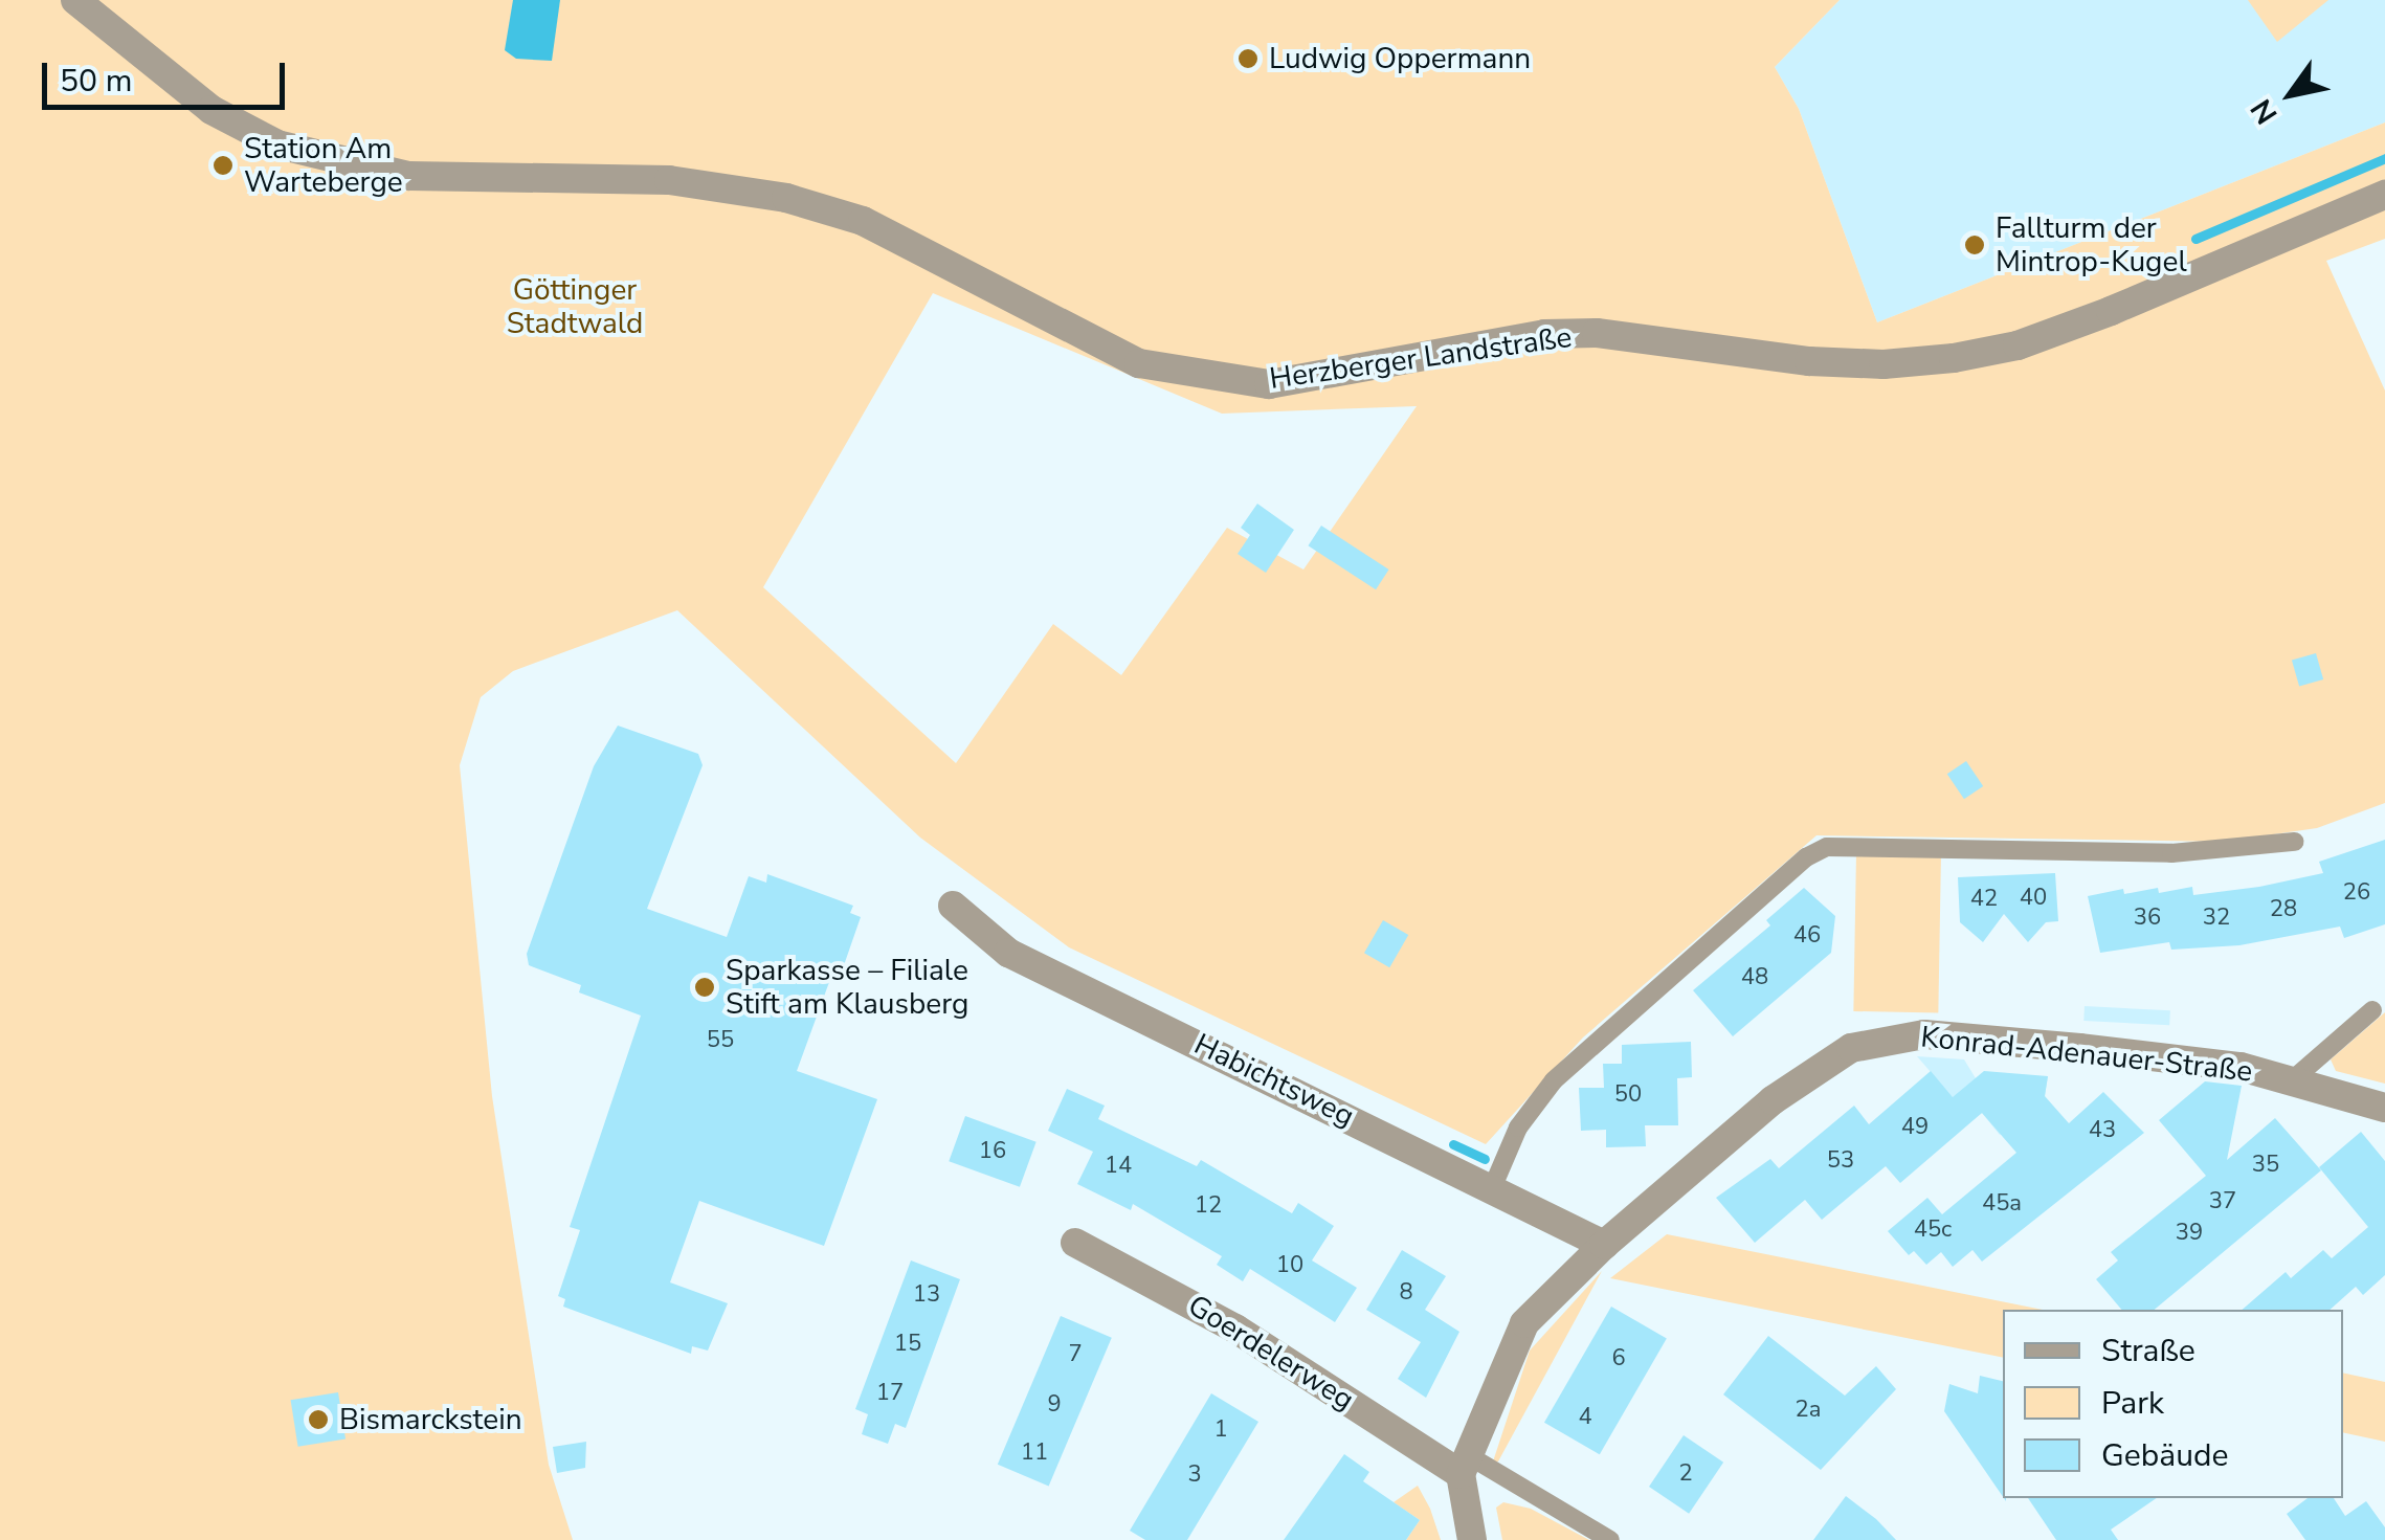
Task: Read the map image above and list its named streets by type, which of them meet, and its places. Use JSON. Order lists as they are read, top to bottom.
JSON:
{
  "streets": {
    "street": [
      "Herzberger Landstraße",
      "Konrad-Adenauer-Straße",
      "Habichtsweg",
      "Goerdelerweg"
    ]
  },
  "crossings": [
    ["Konrad-Adenauer-Straße", "Habichtsweg"]
  ],
  "parks": ["Göttinger Stadtwald"],
  "places": [
    "Ludwig Oppermann",
    "Station Am Warteberge",
    "Fallturm der Mintrop-Kugel",
    "Sparkasse – Filiale Stift am Klausberg",
    "Bismarckstein"
  ],
  "house_numbers": [
    "26",
    "40",
    "42",
    "28",
    "36",
    "32",
    "46",
    "48",
    "55",
    "50",
    "49",
    "43",
    "16",
    "53",
    "35",
    "14",
    "37",
    "45a",
    "12",
    "45c",
    "39",
    "10",
    "8",
    "13",
    "15",
    "7",
    "6",
    "17",
    "9",
    "2a",
    "4",
    "1",
    "11",
    "2",
    "3"
  ],
  "legend": ["Straße", "Park", "Gebäude"],
  "scale_bar": "50 m",
  "north": "bottom left"
}
